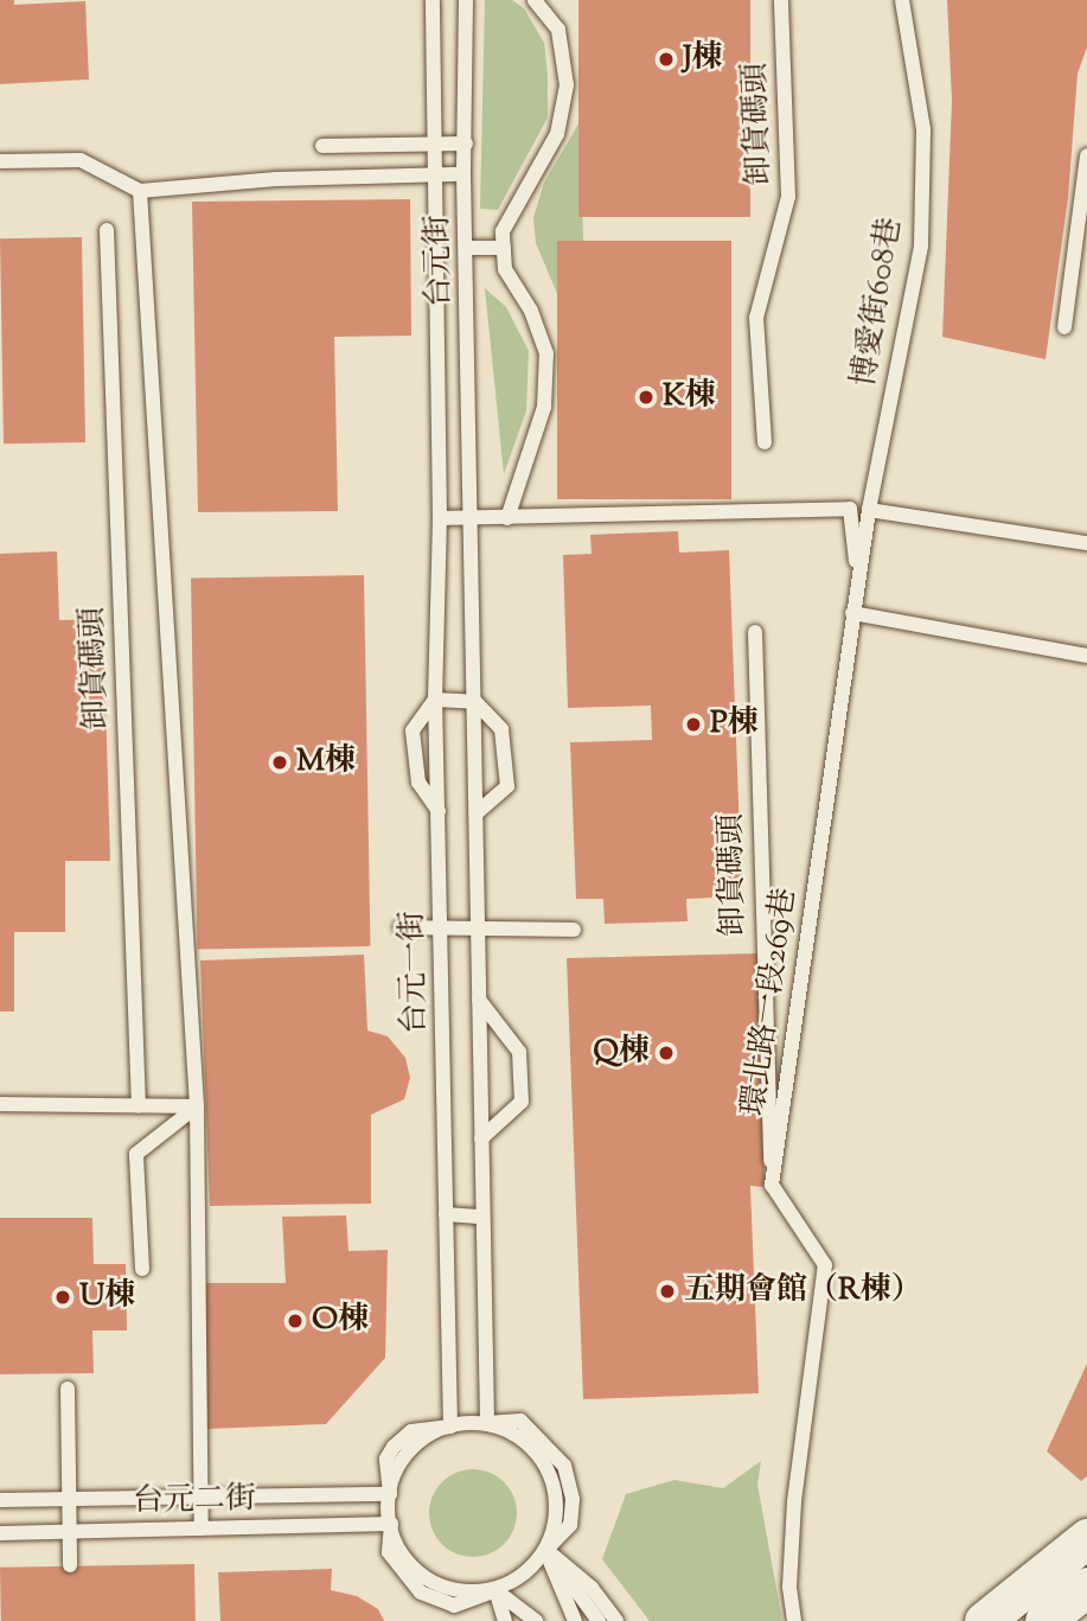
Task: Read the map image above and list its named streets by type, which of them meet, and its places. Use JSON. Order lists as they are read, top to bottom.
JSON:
{
  "streets": {
    "lane": [
      "卸貨碼頭",
      "台元街",
      "博愛街608巷",
      "台元一街",
      "環北路一段269巷",
      "台元二街"
    ]
  },
  "crossings": [
    ["卸貨碼頭", "環北路一段269巷"],
    ["台元街", "台元一街"],
    ["博愛街608巷", "環北路一段269巷"],
    ["台元一街", "台元二街"]
  ],
  "places": [
    "J棟",
    "K棟",
    "P棟",
    "M棟",
    "Q棟",
    "五期會館（R棟）",
    "U棟",
    "O棟"
  ]
}
